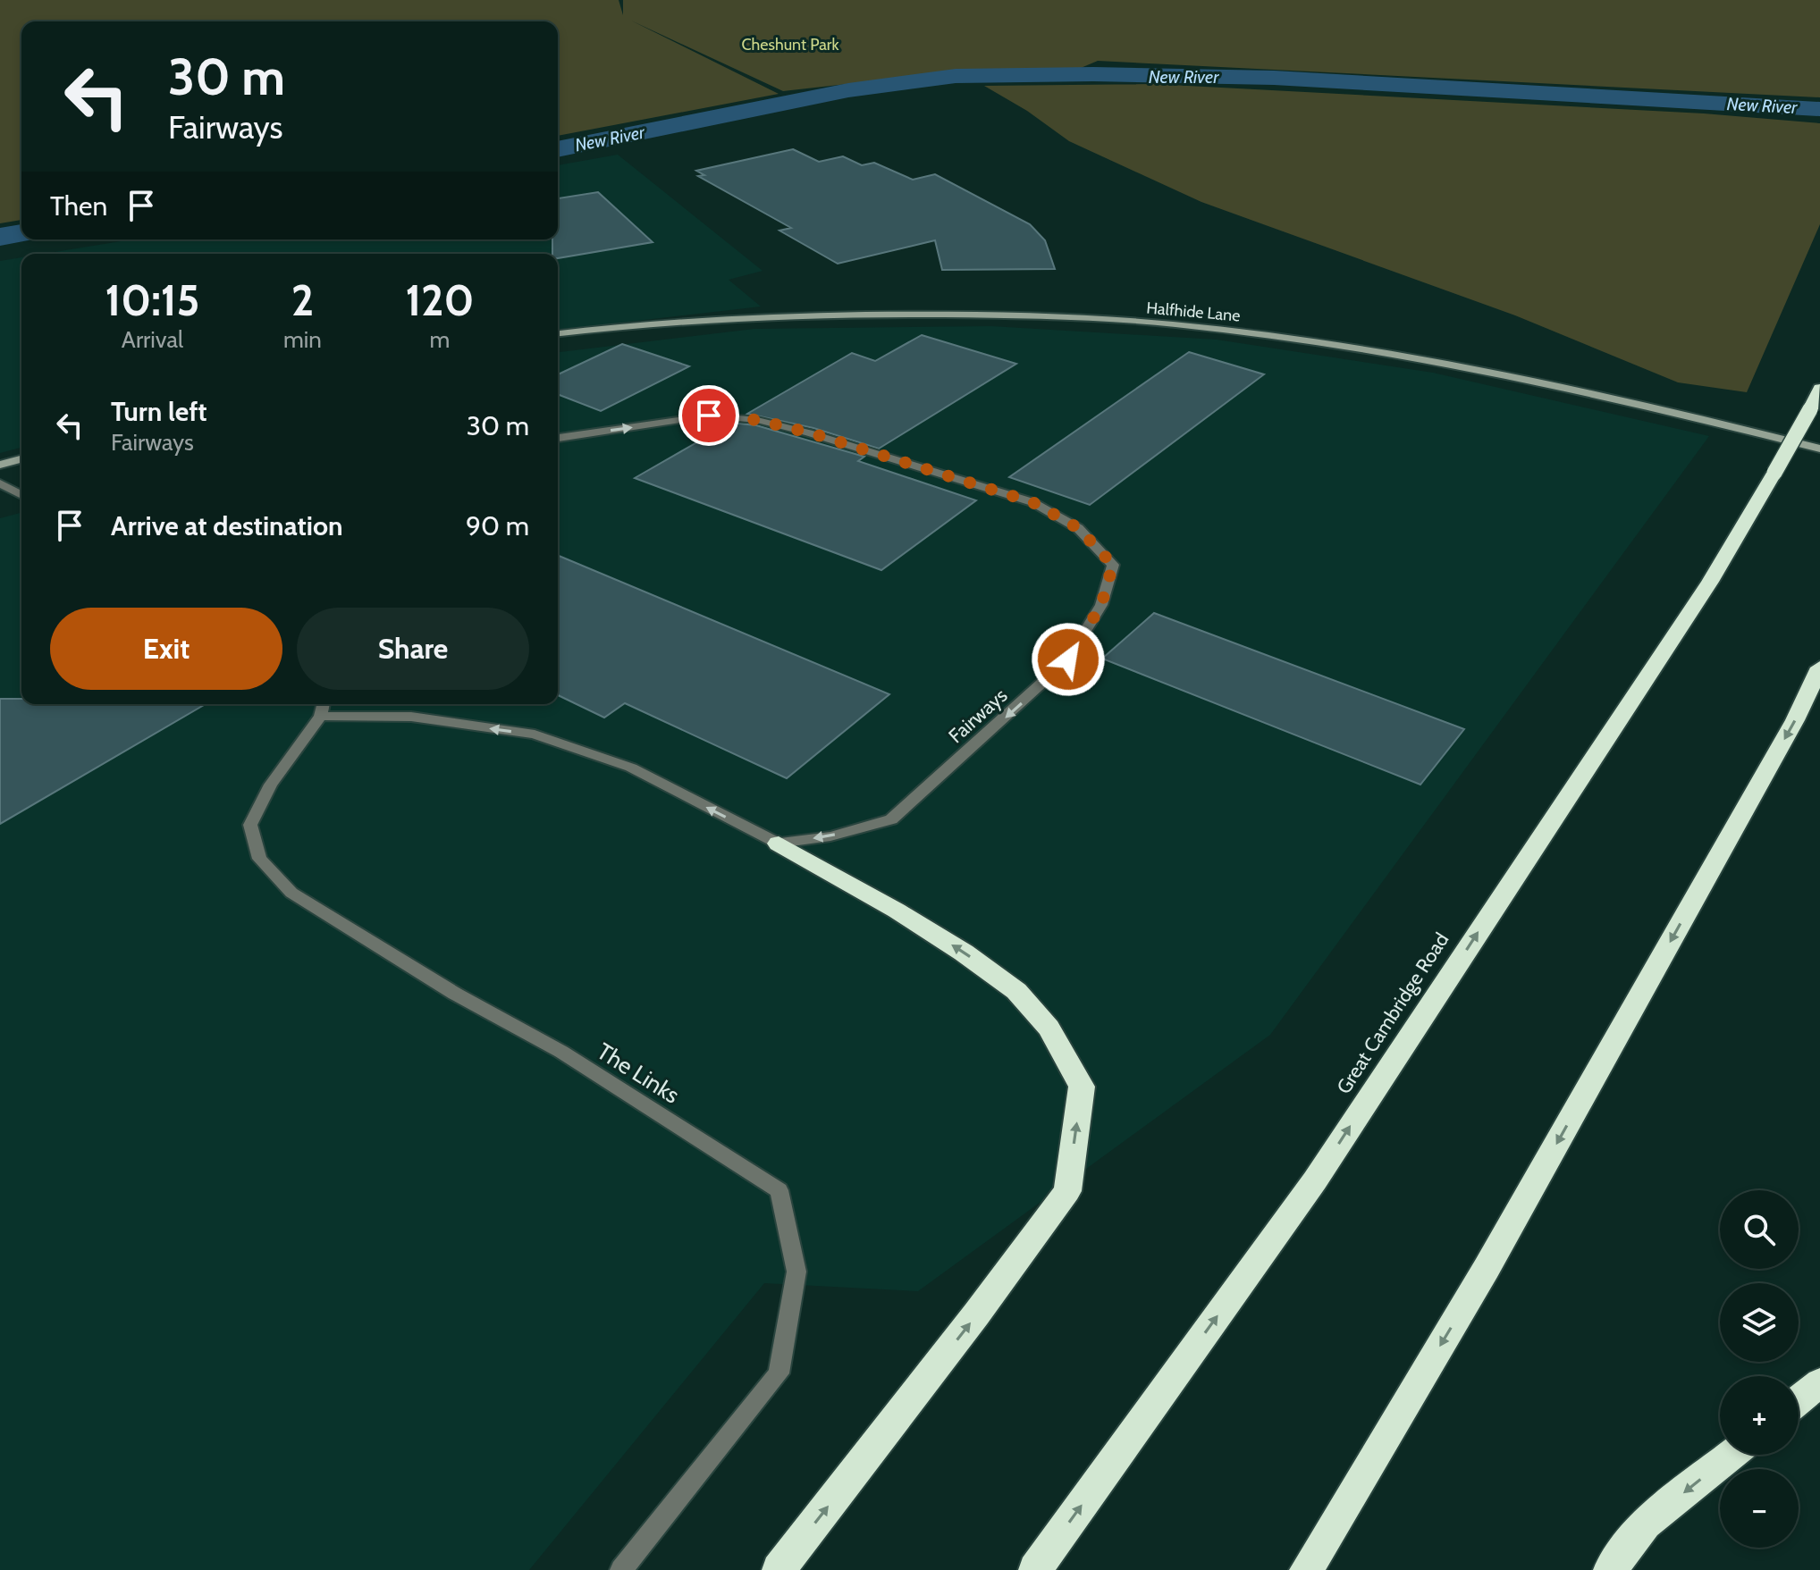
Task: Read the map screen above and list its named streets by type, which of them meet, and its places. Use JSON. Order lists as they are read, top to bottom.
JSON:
{
  "streets": {
    "highway": ["Great Cambridge Road"],
    "main road": ["Halfhide Lane"],
    "street": ["Fairways", "The Links"]
  },
  "water": ["New River"],
  "parks": ["Cheshunt Park"],
  "page": {
    "turn": ["30 m", "Fairways"],
    "then": "Then",
    "eta": [
      "10:15",
      "Arrival",
      "2",
      "min",
      "120",
      "m"
    ],
    "list": [
      {
        "name": "Turn left",
        "note": "Fairways",
        "value": "30 m"
      },
      {
        "name": "Arrive at destination",
        "value": "90 m"
      }
    ],
    "buttons": ["Exit", "Share"],
    "map_buttons": ["+", "−"]
  }
}
